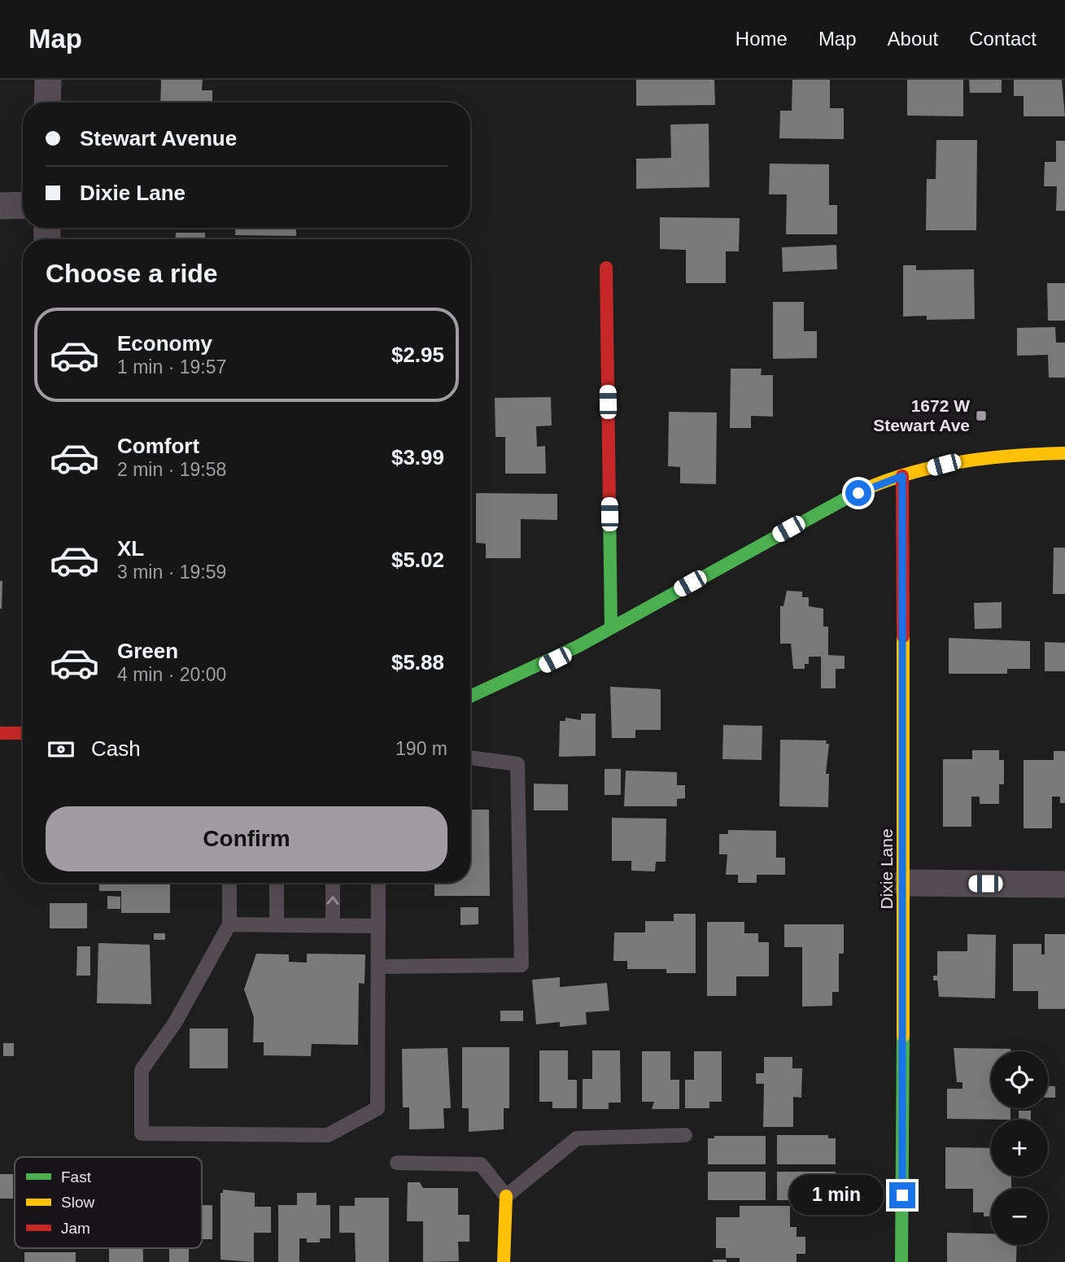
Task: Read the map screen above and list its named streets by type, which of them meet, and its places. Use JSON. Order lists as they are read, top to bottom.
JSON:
{
  "streets": {
    "street": ["Dixie Lane"]
  },
  "places": {
    "transit": ["1672 W Stewart Ave"]
  },
  "legend": ["Fast", "Slow", "Jam"],
  "page": {
    "header": "Map",
    "nav": [
      "Home",
      "Map",
      "About",
      "Contact"
    ],
    "banner": ["Stewart Avenue", "Dixie Lane"],
    "heading": "Choose a ride",
    "list": [
      {
        "name": "Economy",
        "note": "1 min · 19:57",
        "value": "$2.95"
      },
      {
        "name": "Comfort",
        "note": "2 min · 19:58",
        "value": "$3.99"
      },
      {
        "name": "XL",
        "note": "3 min · 19:59",
        "value": "$5.02"
      },
      {
        "name": "Green",
        "note": "4 min · 20:00",
        "value": "$5.88"
      }
    ],
    "pay": ["Cash", "190 m"],
    "buttons": "Confirm",
    "map_buttons": ["+", "−"],
    "bubble": "1 min"
  }
}
